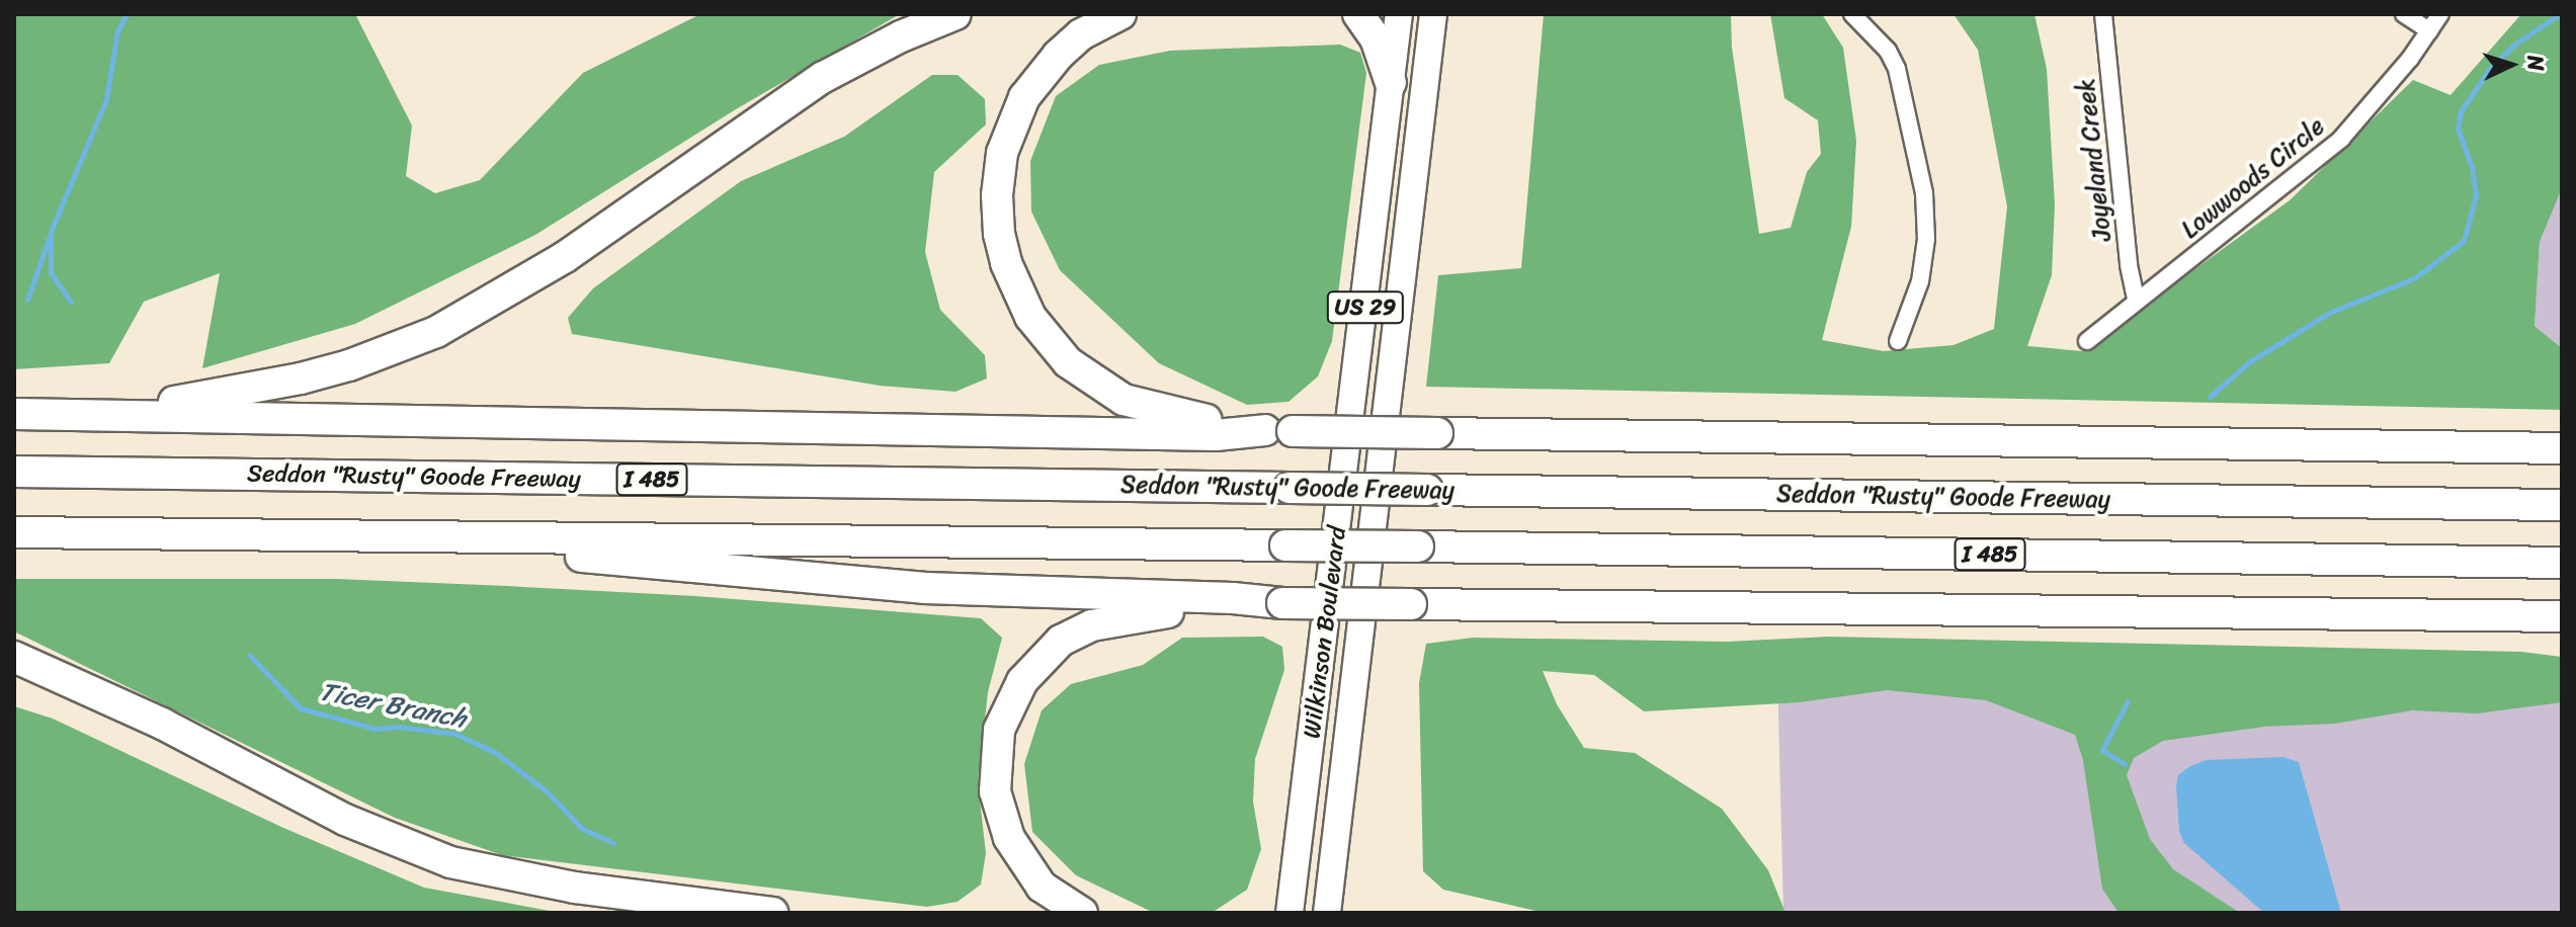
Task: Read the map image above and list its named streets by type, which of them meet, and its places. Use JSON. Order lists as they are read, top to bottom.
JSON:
{
  "streets": {
    "highway": ["Seddon \"Rusty\" Goode Freeway", "I 485"],
    "main road": ["US 29", "Wilkinson Boulevard"],
    "street": ["Joyeland Creek", "Lowwoods Circle"]
  },
  "crossings": [
    ["Joyeland Creek", "Lowwoods Circle"]
  ],
  "water": ["Ticer Branch"],
  "north": "right"
}
